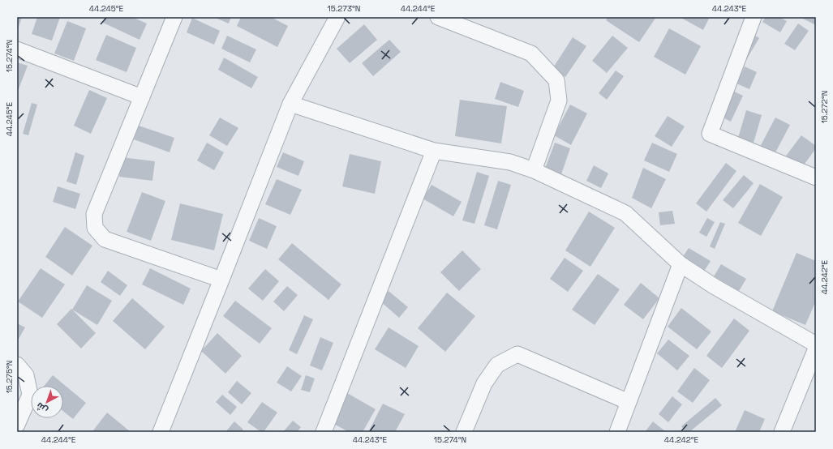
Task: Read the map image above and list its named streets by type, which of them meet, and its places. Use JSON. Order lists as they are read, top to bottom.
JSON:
{
  "north": "bottom left",
  "coordinates": [
    "44.245°E",
    "15.273°N",
    "44.244°E",
    "44.243°E",
    "15.274°N",
    "15.272°N",
    "44.242°E",
    "15.275°N"
  ]
}
